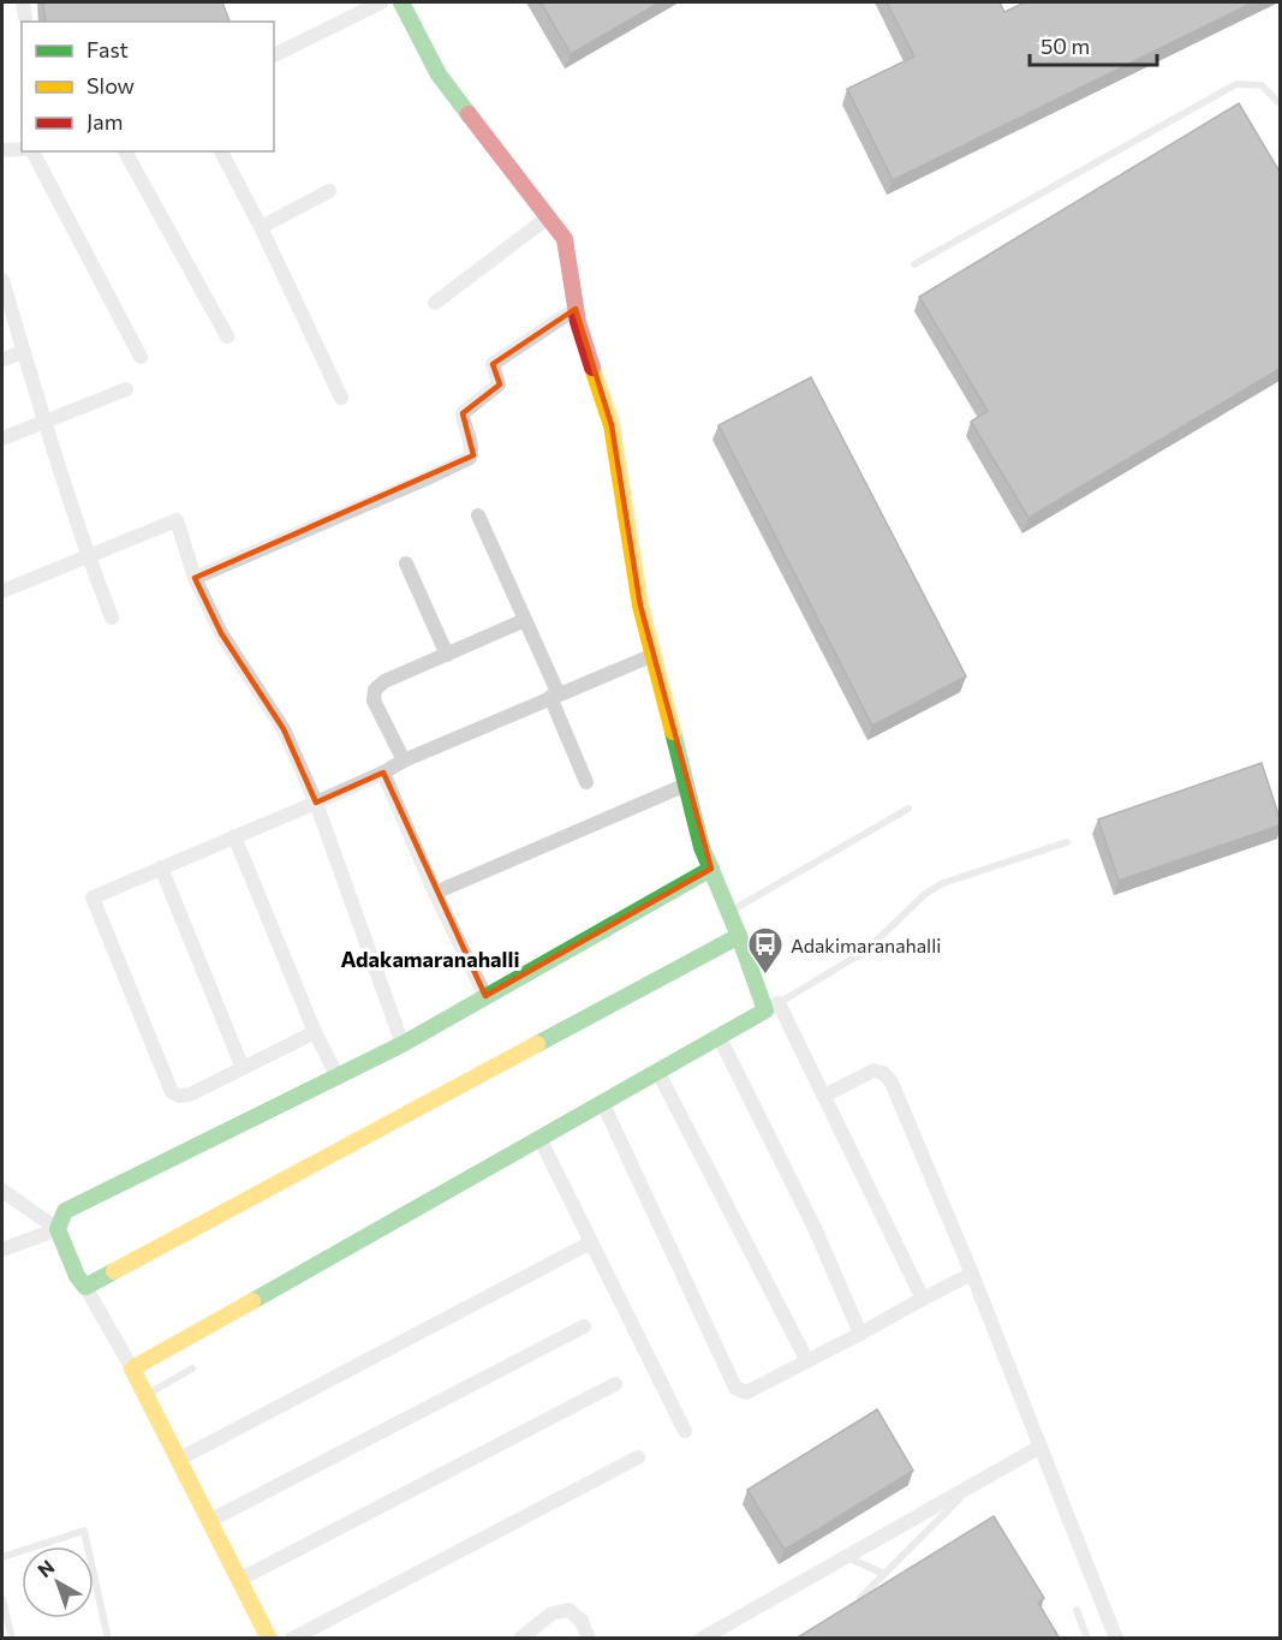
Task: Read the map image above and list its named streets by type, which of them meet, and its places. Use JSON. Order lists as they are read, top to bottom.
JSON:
{
  "districts": ["Adakamaranahalli"],
  "places": {
    "bus stop": ["Adakimaranahalli"]
  },
  "legend": ["Fast", "Slow", "Jam"],
  "scale_bar": "50 m",
  "north": "top left"
}
